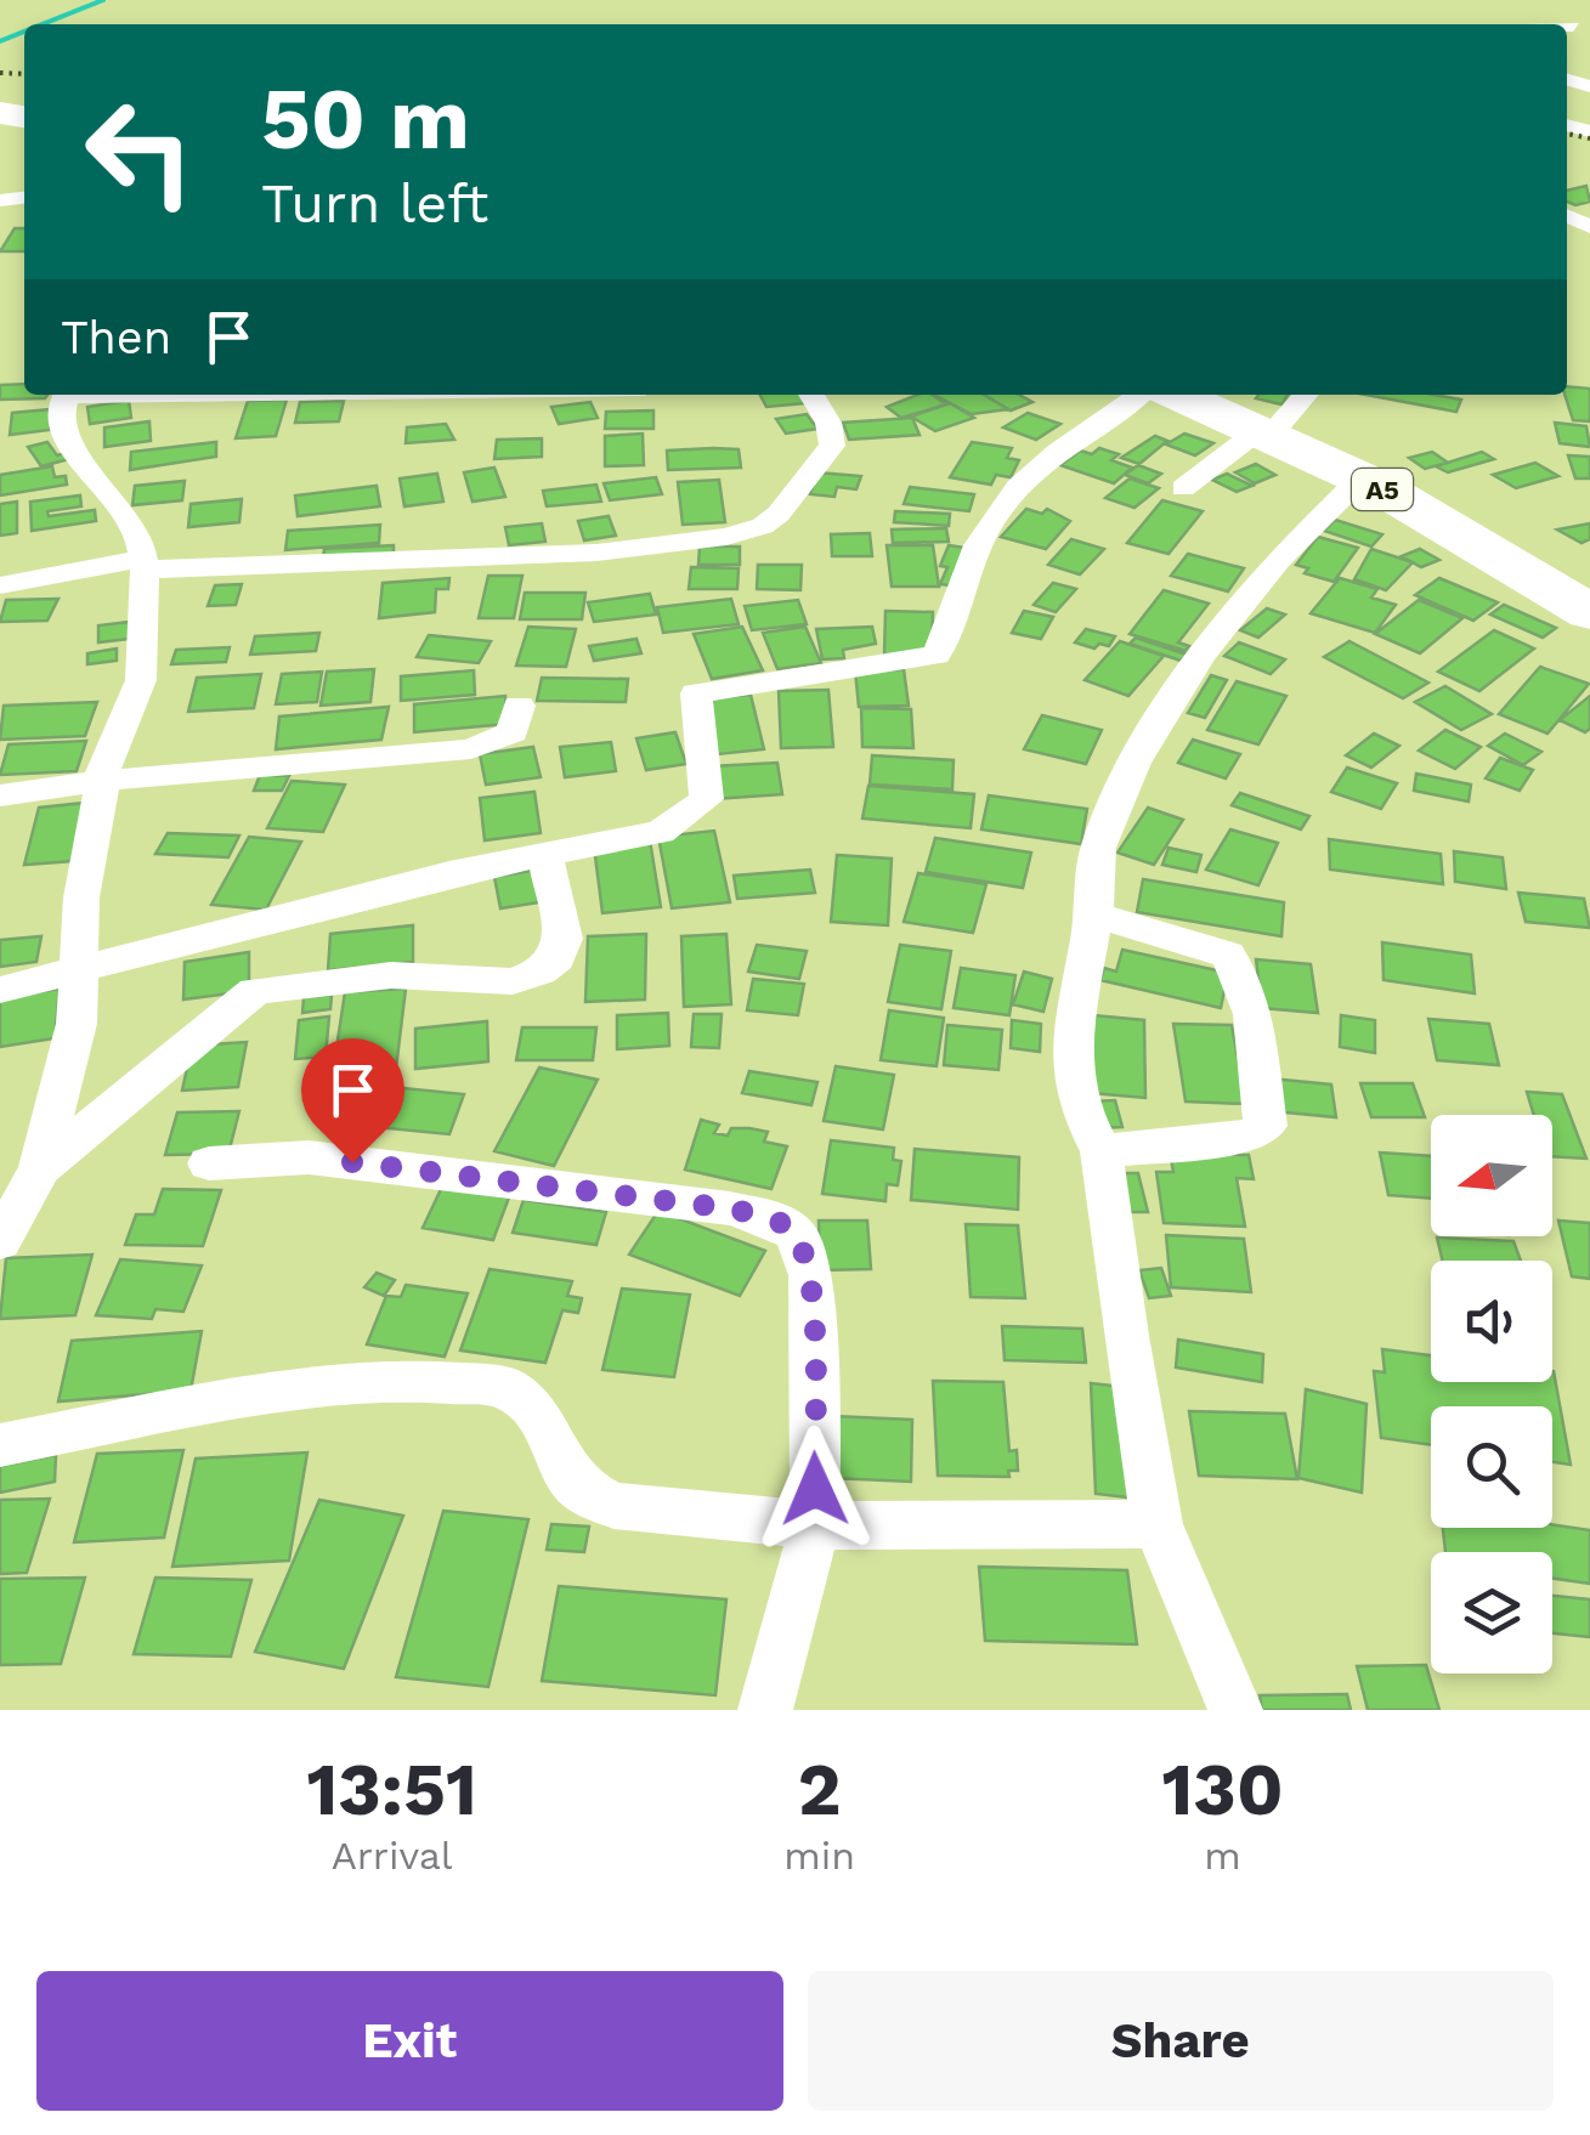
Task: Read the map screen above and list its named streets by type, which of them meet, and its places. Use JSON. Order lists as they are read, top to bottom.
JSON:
{
  "streets": {
    "highway": ["A5"]
  },
  "north": "left",
  "page": {
    "turn": ["50 m", "Turn left"],
    "then": "Then",
    "eta": [
      "13:51",
      "Arrival",
      "2",
      "min",
      "130",
      "m"
    ],
    "buttons": ["Exit", "Share"]
  }
}
